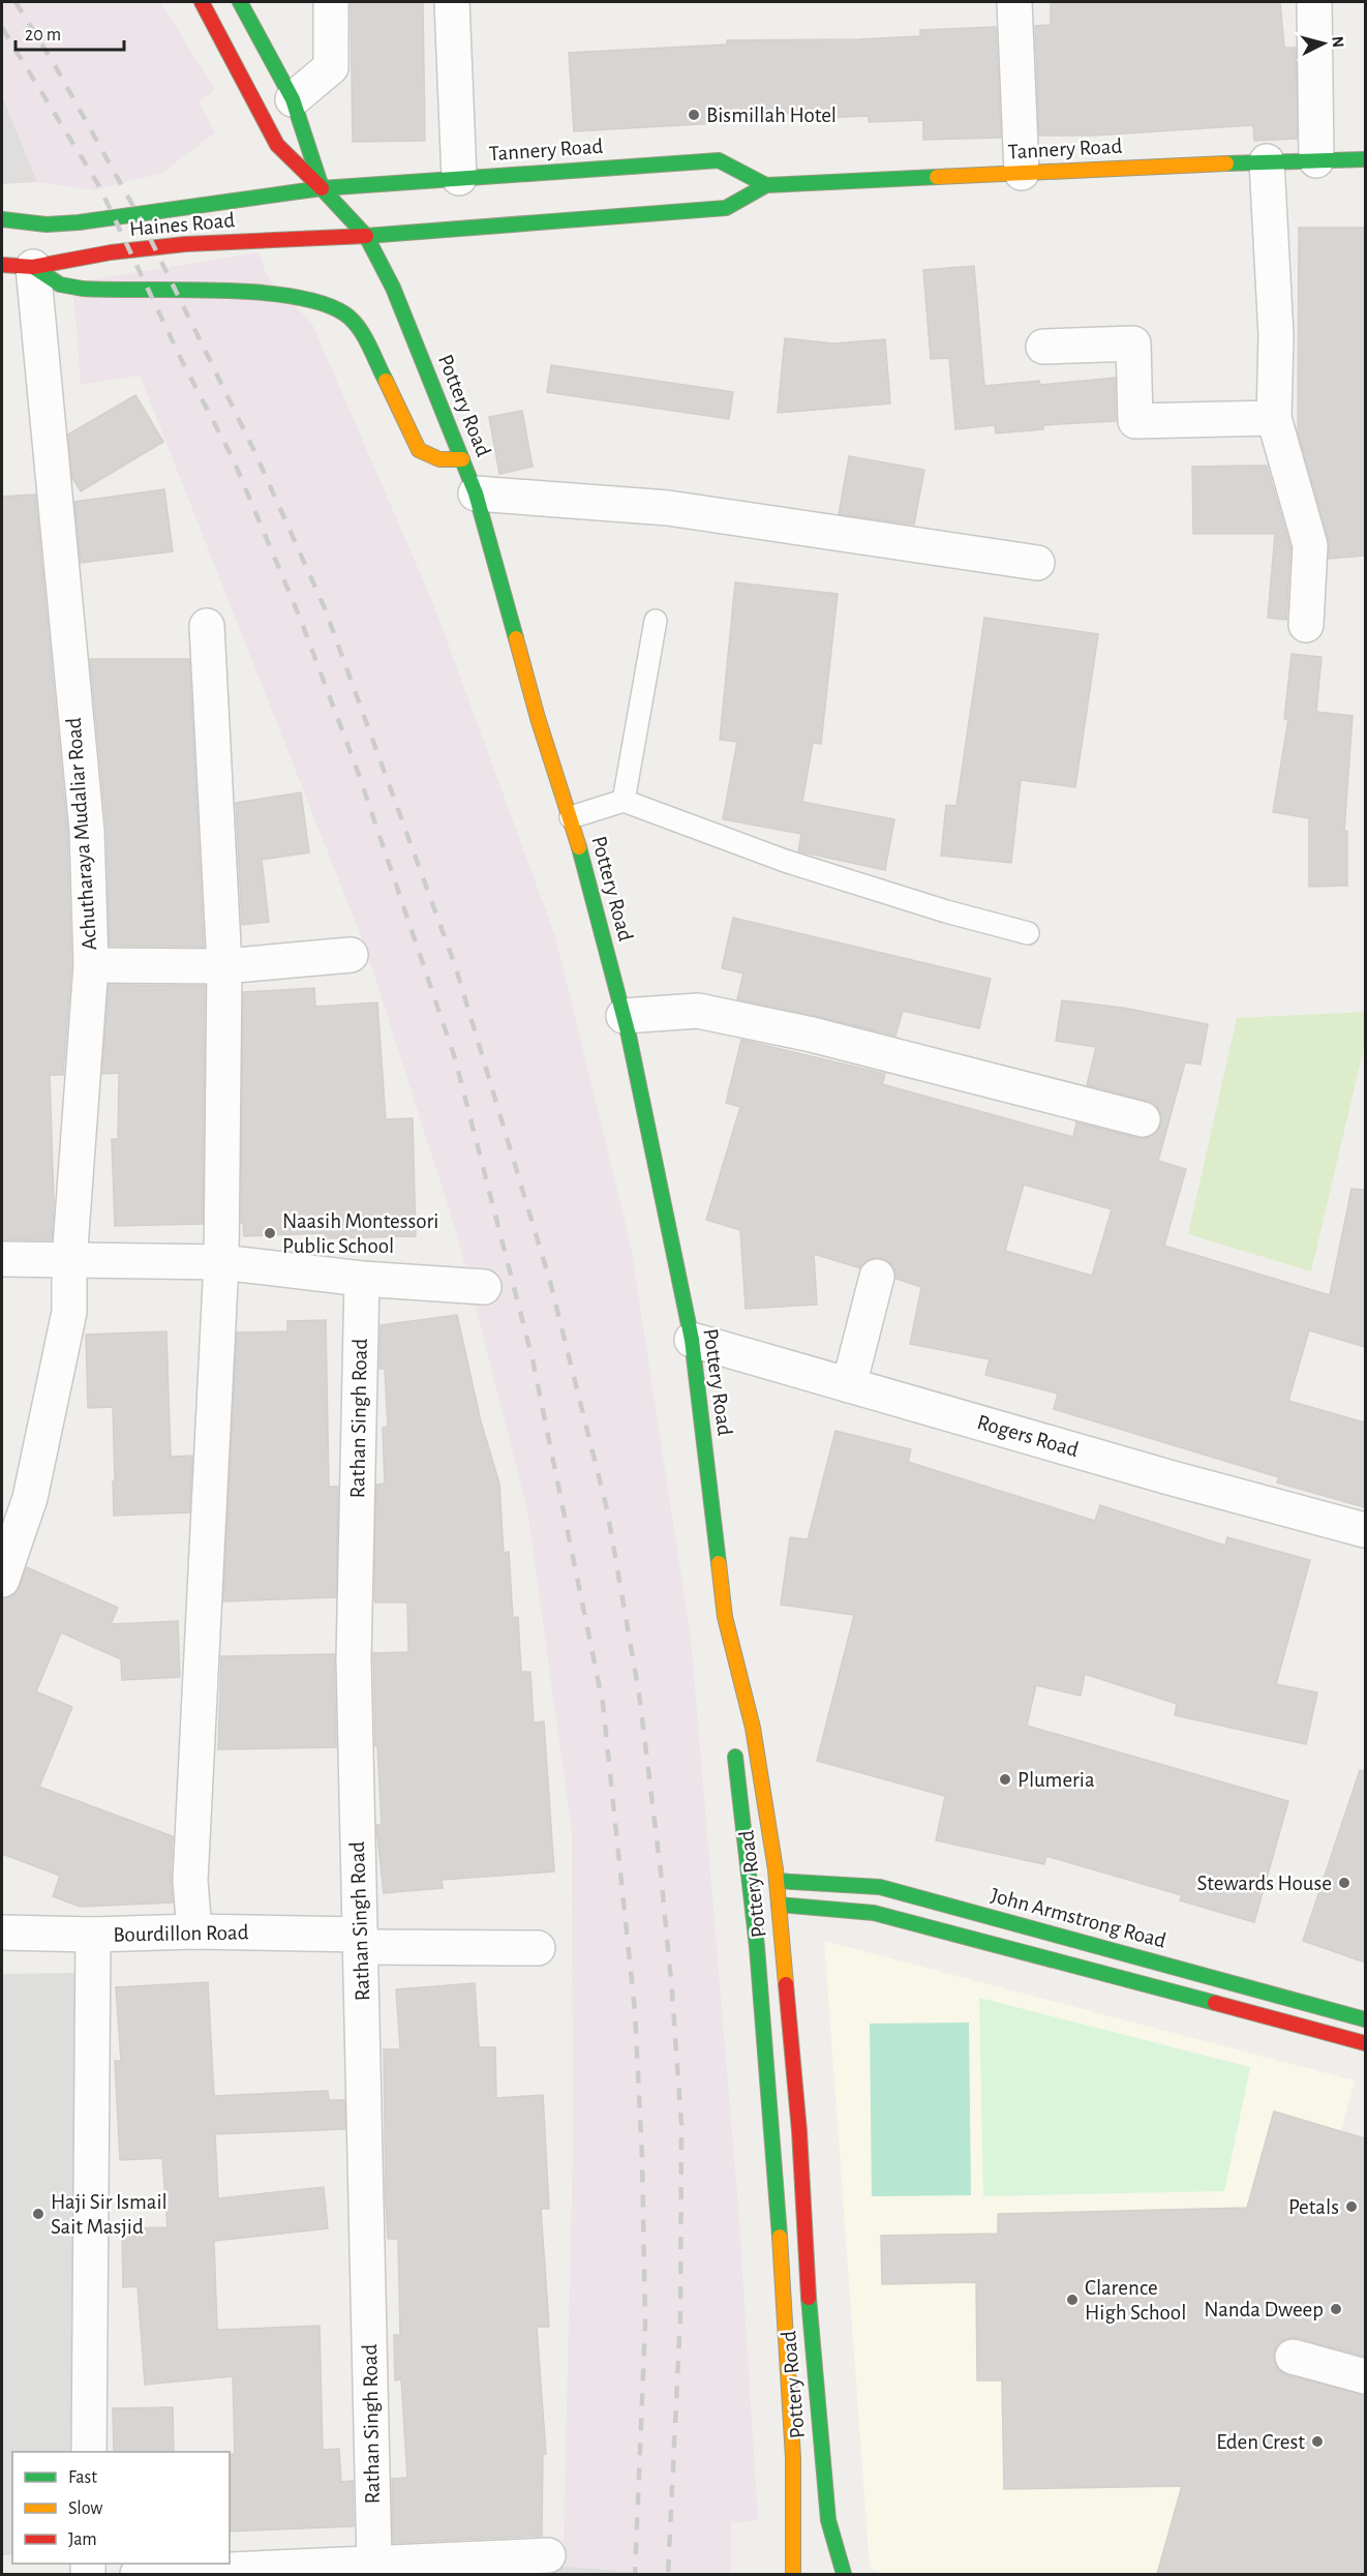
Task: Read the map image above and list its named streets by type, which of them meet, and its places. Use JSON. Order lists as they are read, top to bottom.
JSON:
{
  "streets": {
    "main road": [
      "Tannery Road",
      "Haines Road",
      "Pottery Road",
      "John Armstrong Road"
    ],
    "street": [
      "Achutharaya Mudaliar Road",
      "Rathan Singh Road",
      "Rogers Road",
      "Bourdillon Road"
    ]
  },
  "crossings": [
    ["Tannery Road", "Haines Road"],
    ["Tannery Road", "Pottery Road"],
    ["Haines Road", "Pottery Road"],
    ["Haines Road", "Achutharaya Mudaliar Road"],
    ["Pottery Road", "Rogers Road"],
    ["Pottery Road", "John Armstrong Road"],
    ["Rathan Singh Road", "Bourdillon Road"]
  ],
  "places": [
    "Bismillah Hotel",
    "Naasih Montessori Public School",
    "Plumeria",
    "Stewards House",
    "Petals",
    "Haji Sir Ismail Sait Masjid",
    "Clarence High School",
    "Nanda Dweep",
    "Eden Crest"
  ],
  "legend": ["Fast", "Slow", "Jam"],
  "scale_bar": "20 m",
  "north": "right"
}
